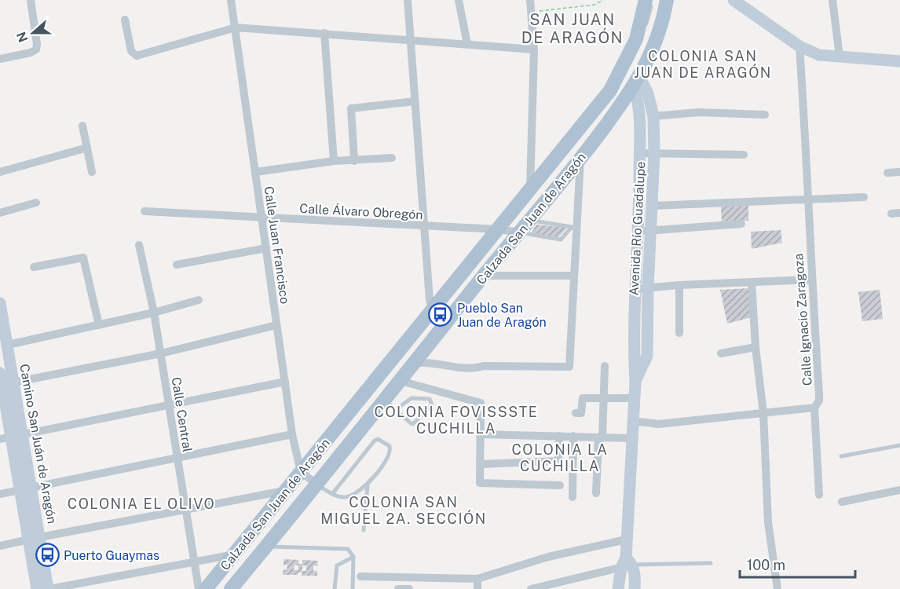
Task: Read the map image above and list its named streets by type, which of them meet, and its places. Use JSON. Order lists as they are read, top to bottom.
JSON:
{
  "streets": {
    "main road": ["Calzada San Juan de Aragón"],
    "street": [
      "Calle Álvaro Obregón",
      "Avenida Río Guadalupe",
      "Calle Juan Francisco",
      "Calle Ignacio Zaragoza",
      "Calle Central",
      "Camino San Juán de Aragón"
    ]
  },
  "crossings": [
    ["Calle Álvaro Obregón", "Calzada San Juan de Aragón"],
    ["Calle Álvaro Obregón", "Calle Juan Francisco"],
    ["Calzada San Juan de Aragón", "Avenida Río Guadalupe"],
    ["Calzada San Juan de Aragón", "Calle Juan Francisco"]
  ],
  "districts": [
    "SAN JUAN DE ARAGÓN",
    "COLONIA SAN JUAN DE ARAGÓN",
    "COLONIA FOVISSSTE CUCHILLA",
    "COLONIA LA CUCHILLA",
    "COLONIA SAN MIGUEL 2A. SECCIÓN",
    "COLONIA EL OLIVO"
  ],
  "places": {
    "bus stop": ["Pueblo San Juan de Aragón", "Puerto Guaymas"]
  },
  "scale_bar": "100 m",
  "north": "left"
}
